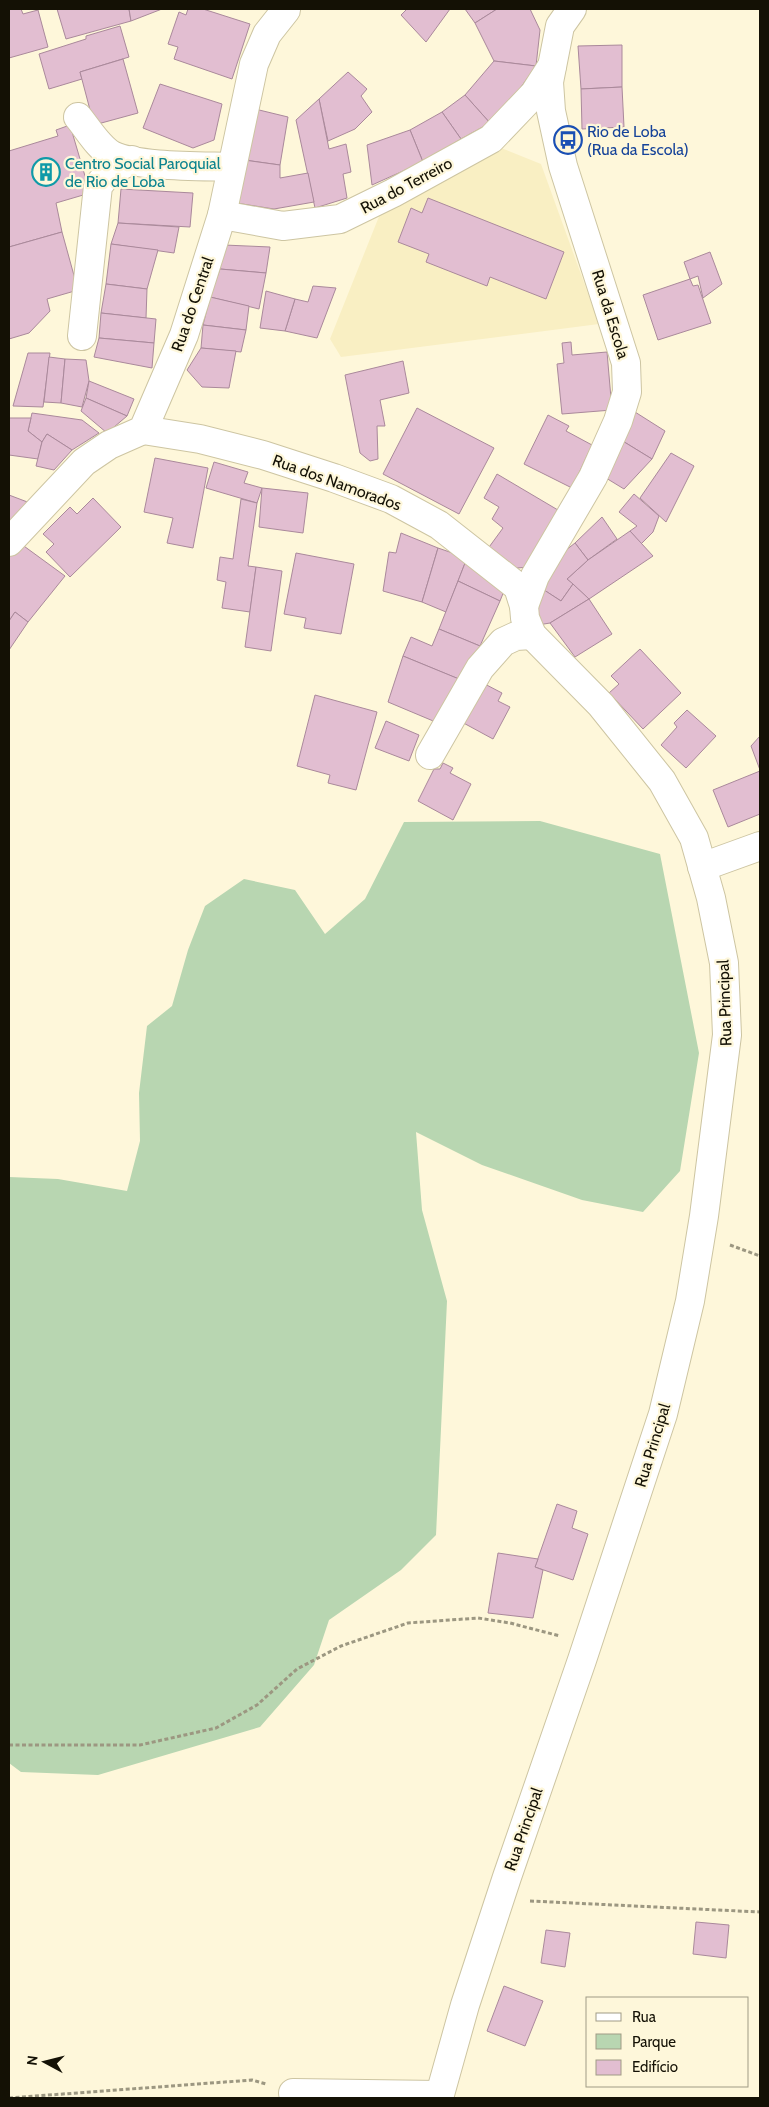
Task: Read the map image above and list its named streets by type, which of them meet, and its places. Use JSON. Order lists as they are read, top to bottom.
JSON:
{
  "streets": {
    "street": [
      "Rua do Terreiro",
      "Rua do Central",
      "Rua da Escola",
      "Rua dos Namorados",
      "Rua Principal"
    ]
  },
  "crossings": [
    ["Rua do Terreiro", "Rua do Central"],
    ["Rua do Terreiro", "Rua da Escola"],
    ["Rua do Central", "Rua dos Namorados"],
    ["Rua da Escola", "Rua dos Namorados"],
    ["Rua dos Namorados", "Rua Principal"]
  ],
  "places": {
    "bus stop": ["Rio de Loba (Rua da Escola)"],
    "building": ["Centro Social Paroquial de Rio de Loba"]
  },
  "legend": ["Rua", "Parque", "Edifício"],
  "north": "left"
}
